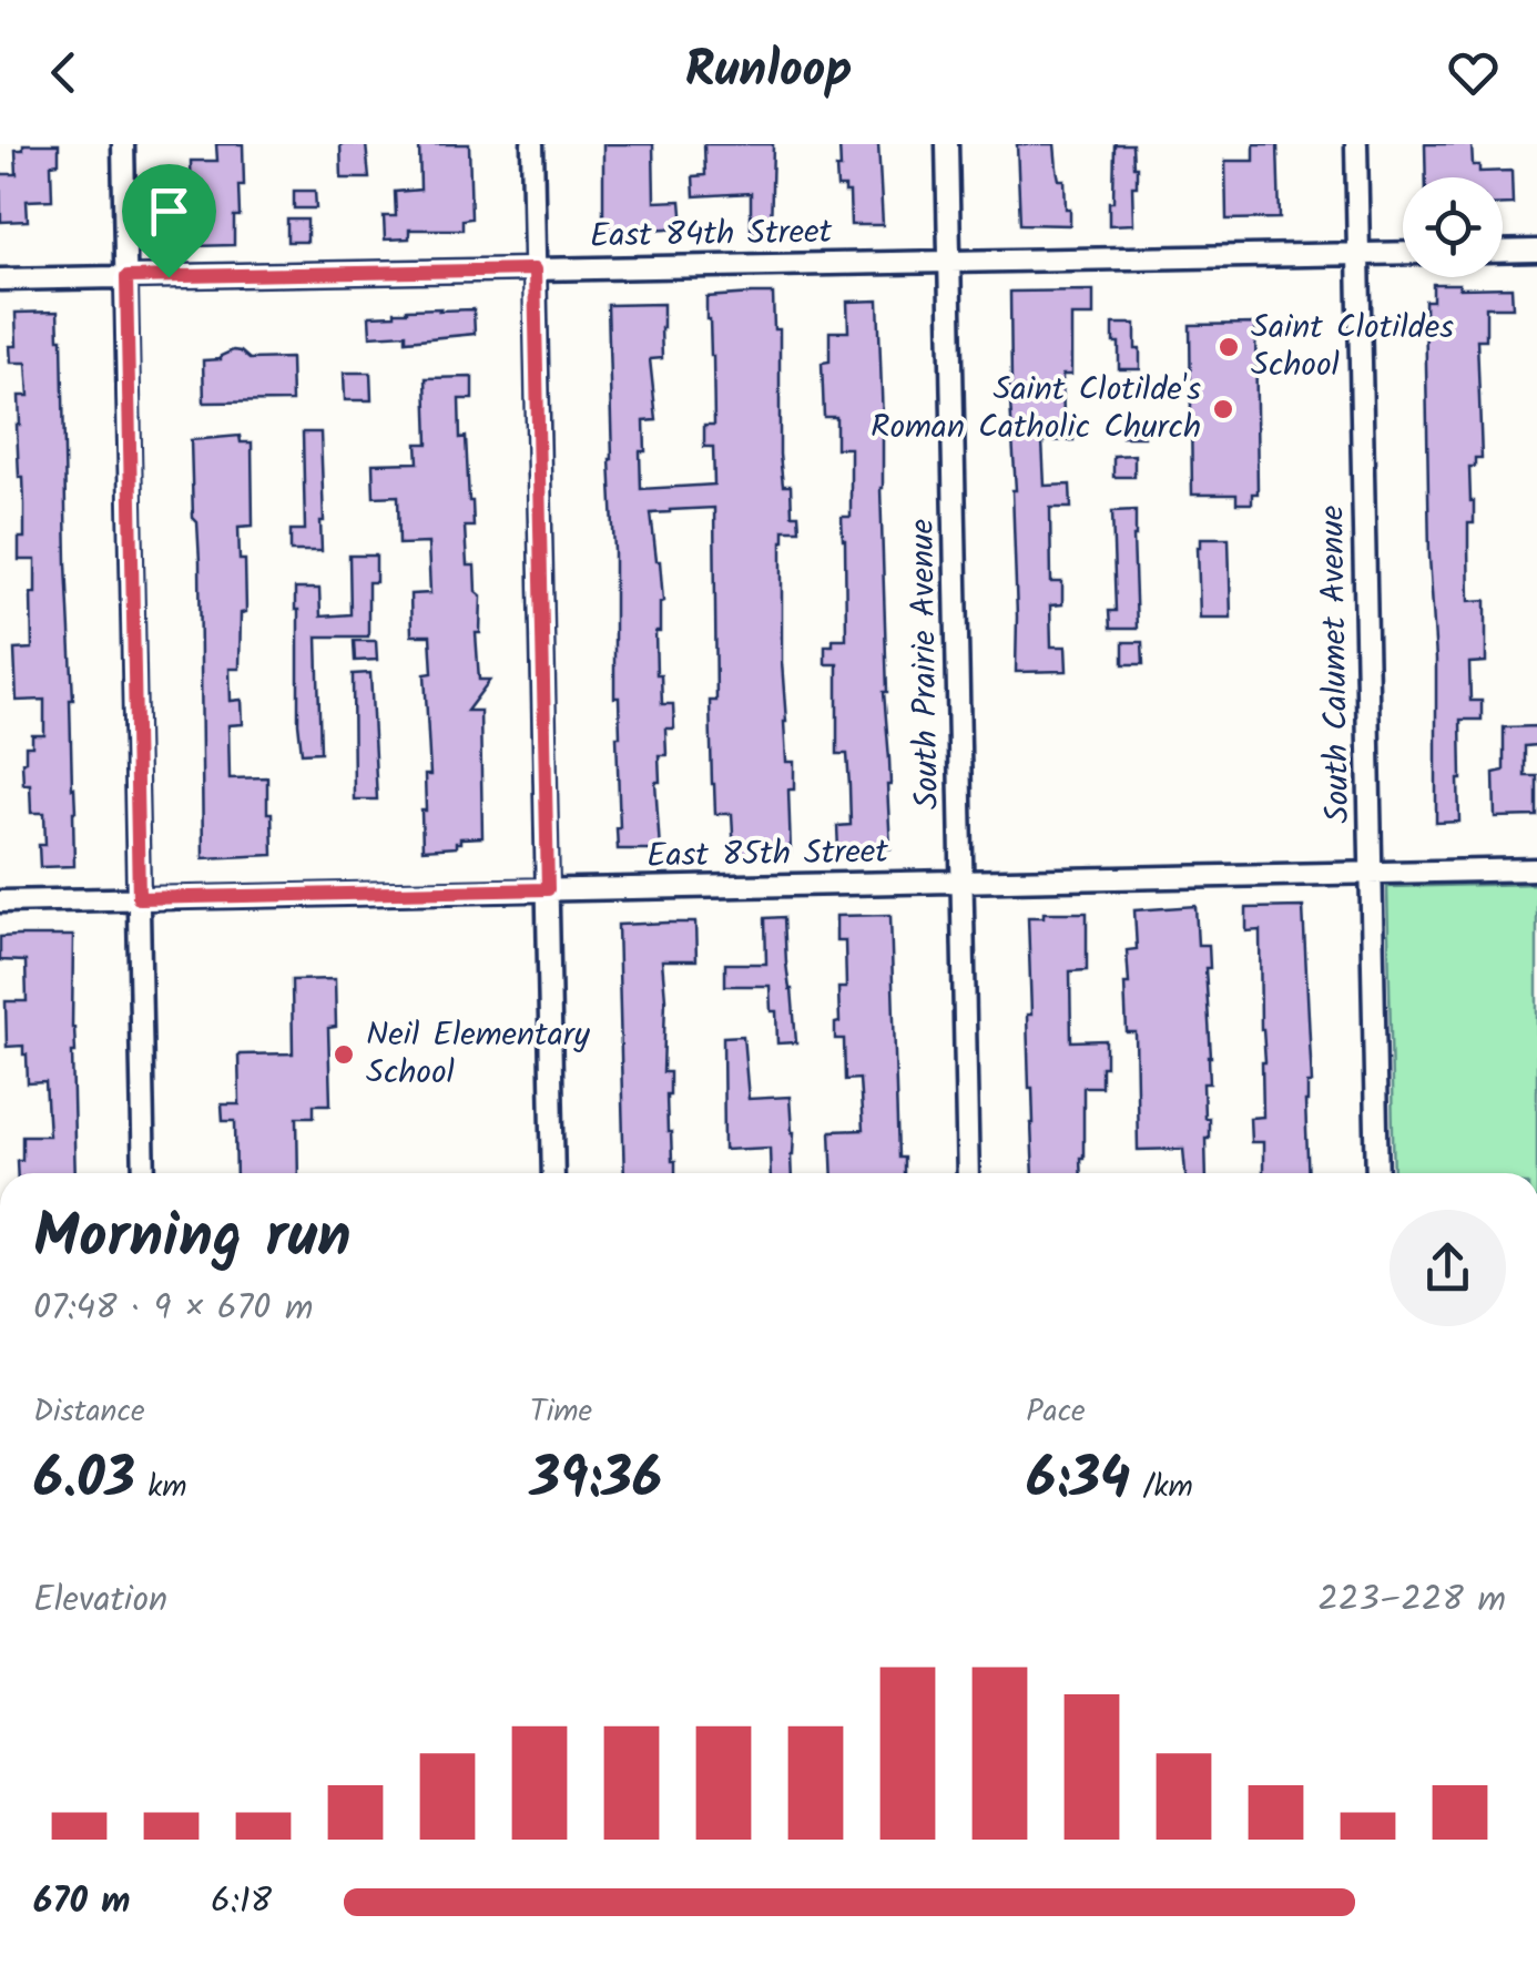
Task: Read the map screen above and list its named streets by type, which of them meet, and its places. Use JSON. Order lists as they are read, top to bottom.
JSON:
{
  "streets": {
    "street": [
      "East 84th Street",
      "South Prairie Avenue",
      "South Calumet Avenue",
      "East 85th Street"
    ]
  },
  "crossings": [
    ["East 84th Street", "South Prairie Avenue"],
    ["East 84th Street", "South Calumet Avenue"],
    ["South Prairie Avenue", "East 85th Street"],
    ["South Calumet Avenue", "East 85th Street"]
  ],
  "places": ["Saint Clotildes School", "Saint Clotilde's Roman Catholic Church", "Neil Elementary School"],
  "page": {
    "header": "Runloop",
    "heading": ["Morning run", "07:48 · 9 × 670 m"],
    "stats": [
      ["Distance", "6.03 km"],
      ["Time", "39:36"],
      ["Pace", "6:34 /km"]
    ],
    "chart": ["Elevation", "223–228 m"],
    "list": [
      {
        "name": "670 m",
        "note": "6:18"
      }
    ]
  }
}
